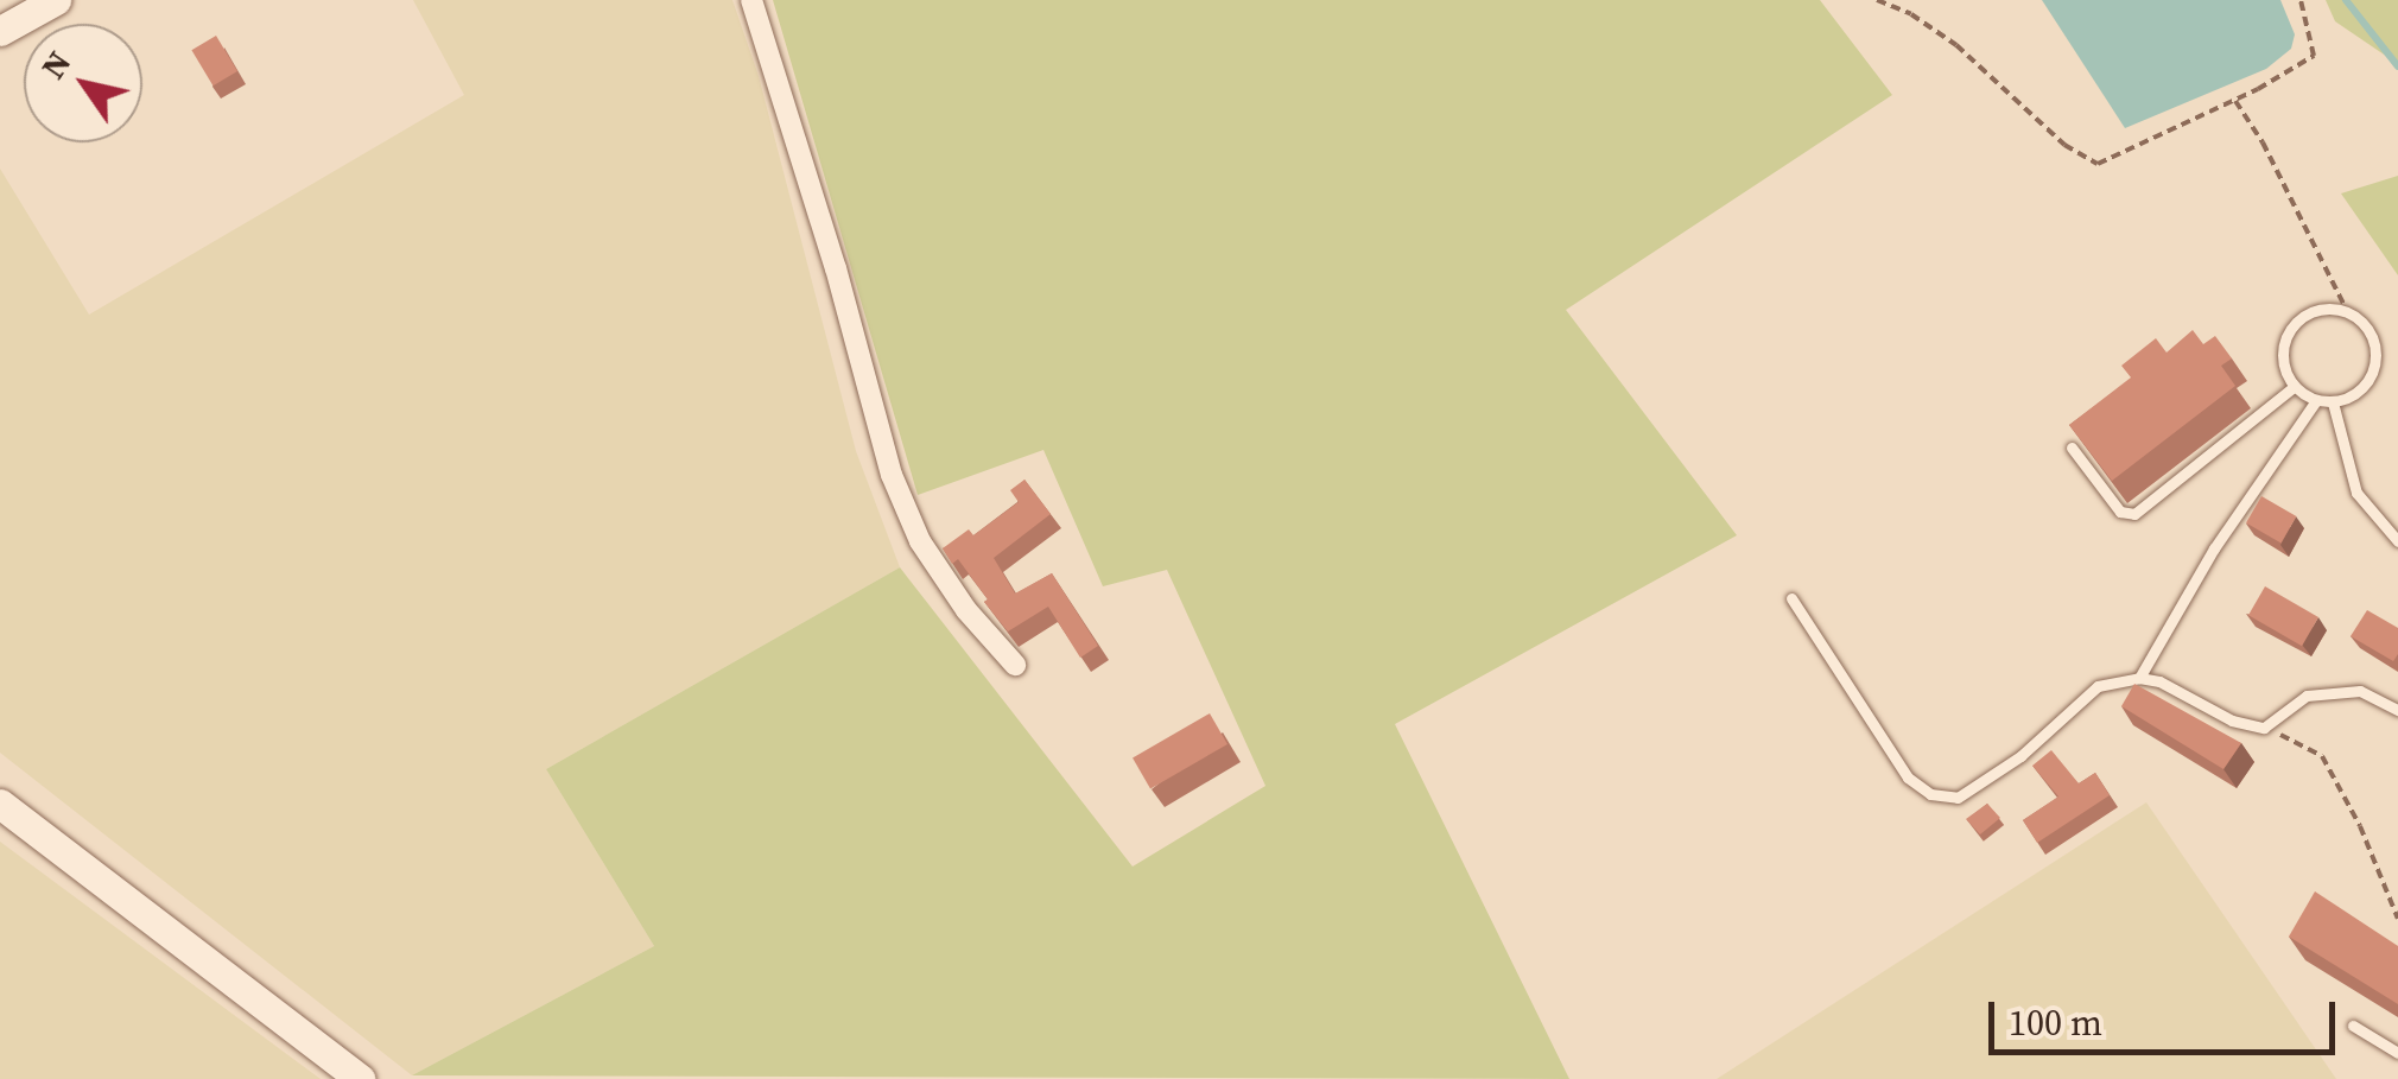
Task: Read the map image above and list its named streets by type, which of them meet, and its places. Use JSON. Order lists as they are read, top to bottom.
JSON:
{
  "scale_bar": "100 m",
  "north": "top left"
}
